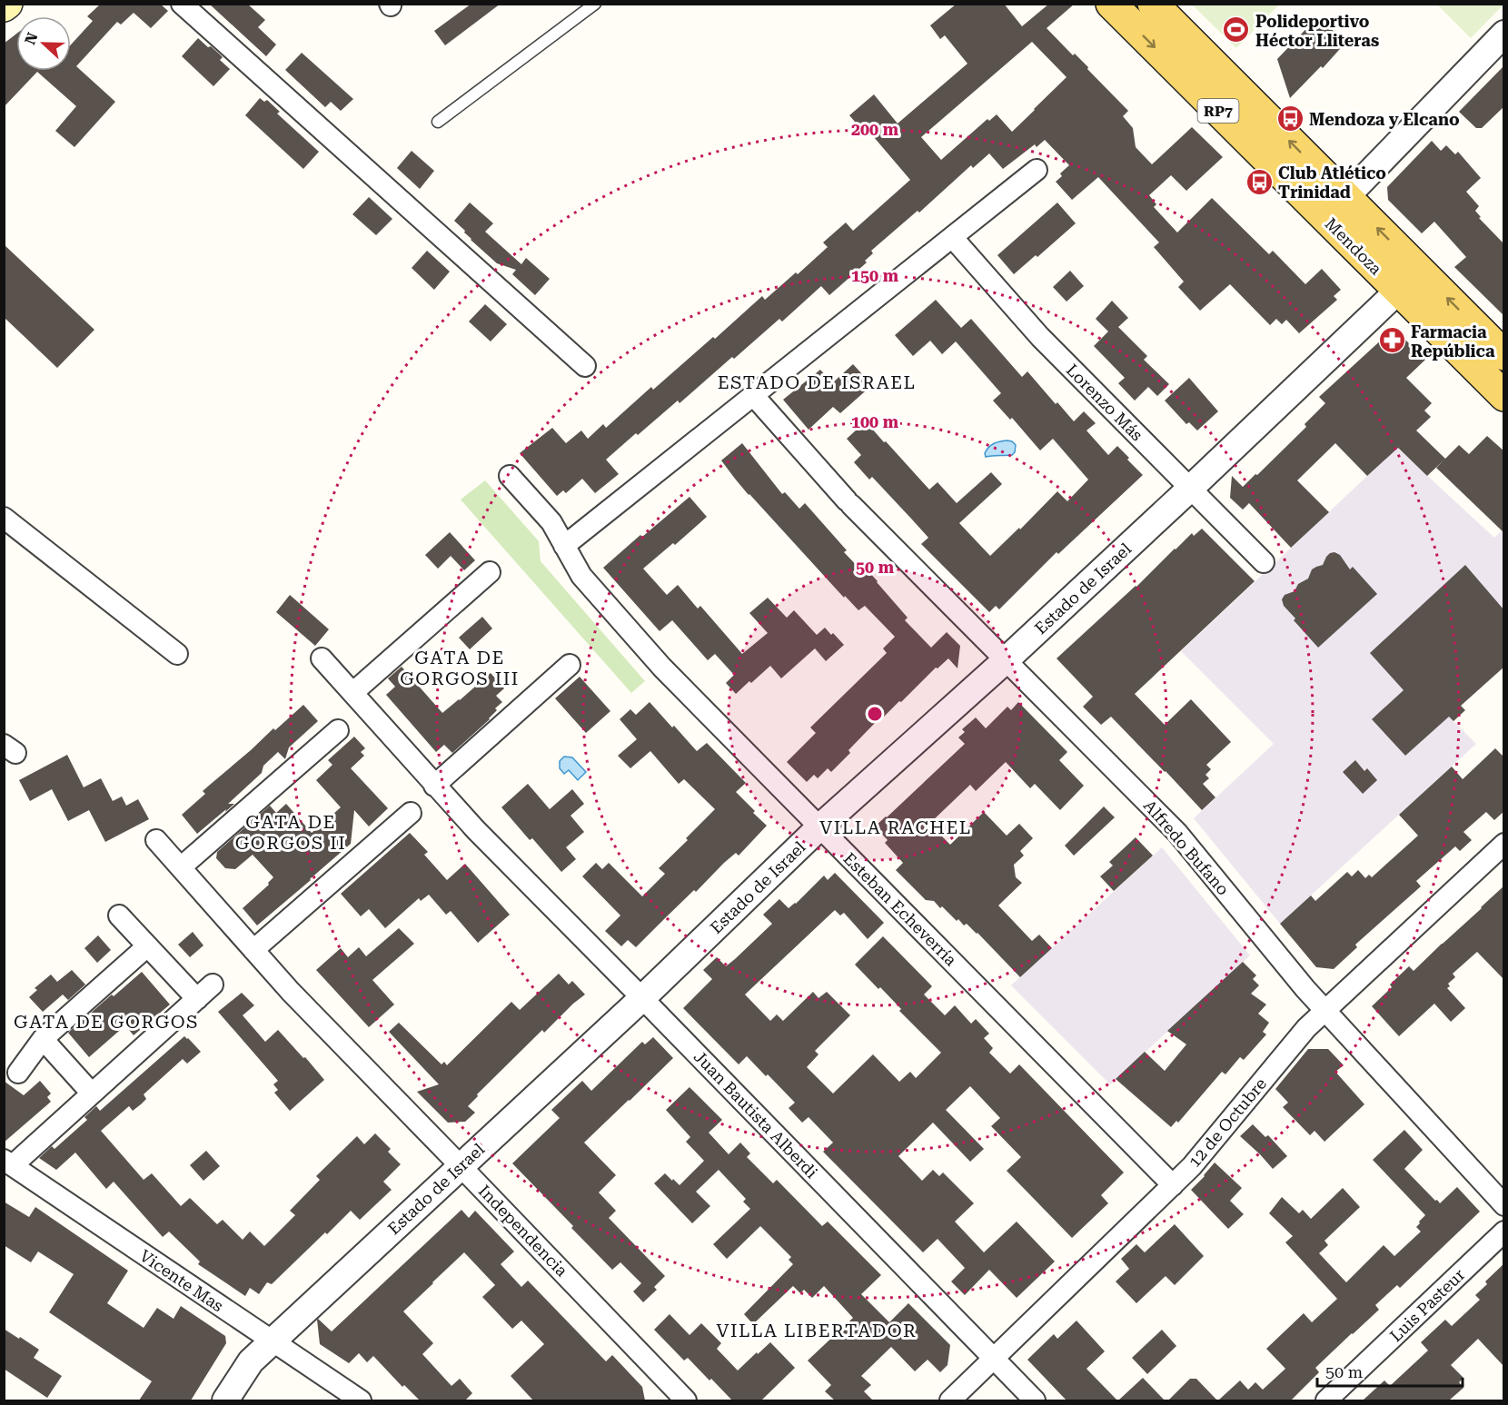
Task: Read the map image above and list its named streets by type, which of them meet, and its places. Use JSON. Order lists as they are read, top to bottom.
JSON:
{
  "streets": {
    "main road": ["RP7", "Mendoza"],
    "street": [
      "Lorenzo Más",
      "Estado de Israel",
      "Alfredo Bufano",
      "Esteban Echeverría",
      "Juan Bautista Alberdi",
      "12 de Octubre",
      "Independencia",
      "Vicente Mas",
      "Luis Pasteur"
    ]
  },
  "crossings": [
    ["Mendoza", "Estado de Israel"],
    ["Lorenzo Más", "Estado de Israel"],
    ["Estado de Israel", "Alfredo Bufano"],
    ["Estado de Israel", "Esteban Echeverría"],
    ["Estado de Israel", "Juan Bautista Alberdi"],
    ["Estado de Israel", "Independencia"],
    ["Estado de Israel", "Vicente Mas"],
    ["Alfredo Bufano", "12 de Octubre"],
    ["Esteban Echeverría", "12 de Octubre"],
    ["Juan Bautista Alberdi", "12 de Octubre"]
  ],
  "districts": [
    "ESTADO DE ISRAEL",
    "GATA DE GORGOS III",
    "GATA DE GORGOS II",
    "VILLA RACHEL",
    "GATA DE GORGOS",
    "VILLA LIBERTADOR"
  ],
  "places": {
    "sports": ["Polideportivo Héctor Lliteras"],
    "bus stop": ["Mendoza y Elcano", "Club Atlético Trinidad"],
    "pharmacy": ["Farmacia República"]
  },
  "scale_bar": "50 m",
  "north": "left",
  "rings": [
    "200 m",
    "150 m",
    "100 m",
    "50 m"
  ]
}
